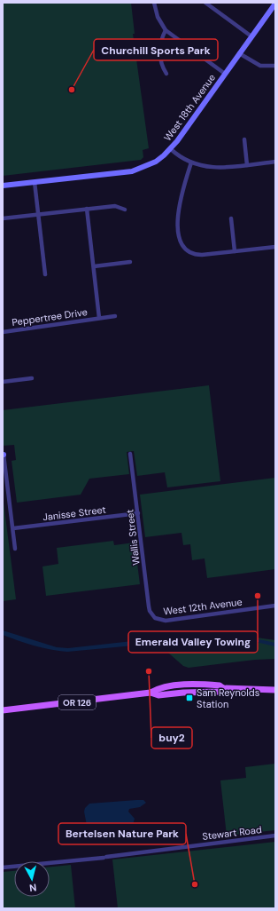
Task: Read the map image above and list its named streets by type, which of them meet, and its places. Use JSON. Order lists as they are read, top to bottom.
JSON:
{
  "streets": {
    "main road": ["OR 126"],
    "street": [
      "West 18th Avenue",
      "Peppertree Drive",
      "Janisse Street",
      "Wallis Street",
      "West 12th Avenue",
      "Stewart Road"
    ]
  },
  "crossings": [
    ["Janisse Street", "Wallis Street"],
    ["Wallis Street", "West 12th Avenue"]
  ],
  "places": {
    "other": [
      "Churchill Sports Park",
      "Emerald Valley Towing",
      "buy2",
      "Bertelsen Nature Park"
    ],
    "transit": ["Sam Reynolds Station"]
  },
  "north": "bottom"
}
